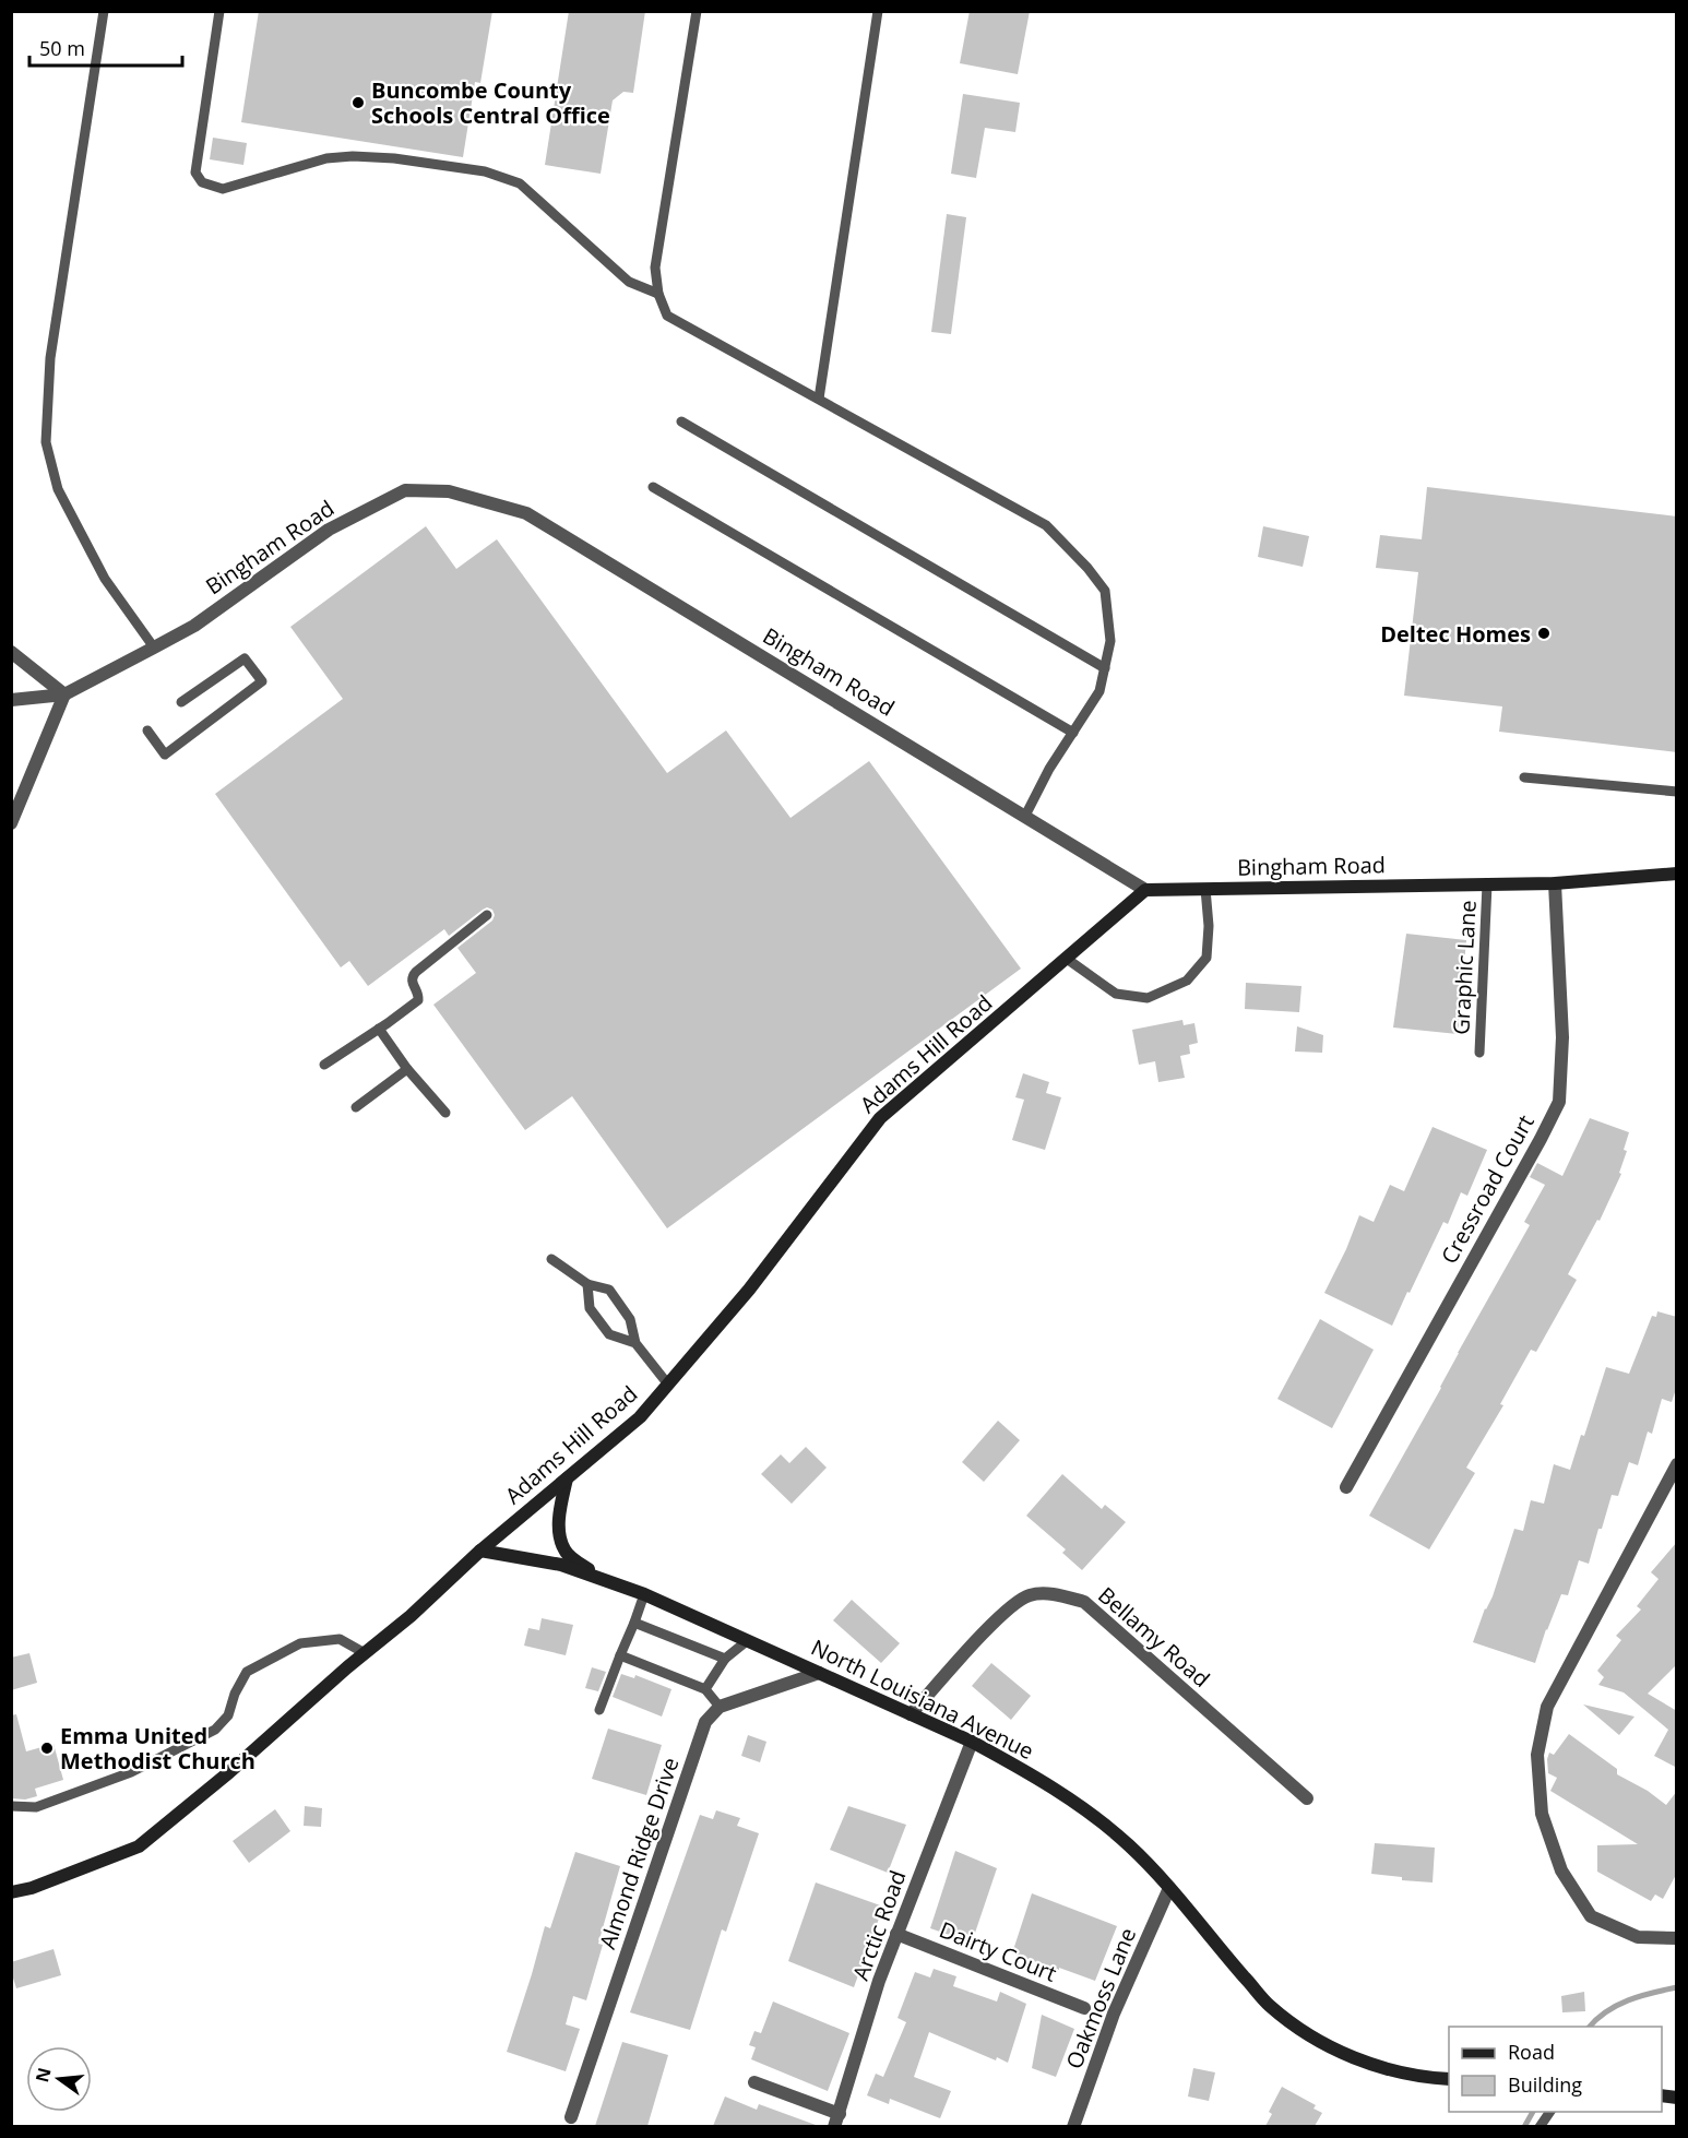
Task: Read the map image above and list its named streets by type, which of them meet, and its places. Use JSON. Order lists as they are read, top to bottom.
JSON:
{
  "streets": {
    "street": [
      "Bingham Road",
      "Adams Hill Road",
      "Cressroad Court",
      "Bellamy Road",
      "North Louisiana Avenue",
      "Almond Ridge Drive",
      "Arctic Road",
      "Dairty Court",
      "Oakmoss Lane"
    ],
    "lane": ["Graphic Lane"]
  },
  "crossings": [
    ["Bingham Road", "Graphic Lane"],
    ["Bingham Road", "Adams Hill Road"],
    ["Bingham Road", "Cressroad Court"],
    ["Adams Hill Road", "North Louisiana Avenue"],
    ["Bellamy Road", "North Louisiana Avenue"],
    ["North Louisiana Avenue", "Arctic Road"],
    ["North Louisiana Avenue", "Oakmoss Lane"],
    ["Arctic Road", "Dairty Court"]
  ],
  "places": ["Buncombe County Schools Central Office", "Deltec Homes", "Emma United Methodist Church"],
  "legend": ["Road", "Building"],
  "scale_bar": "50 m",
  "north": "left"
}
